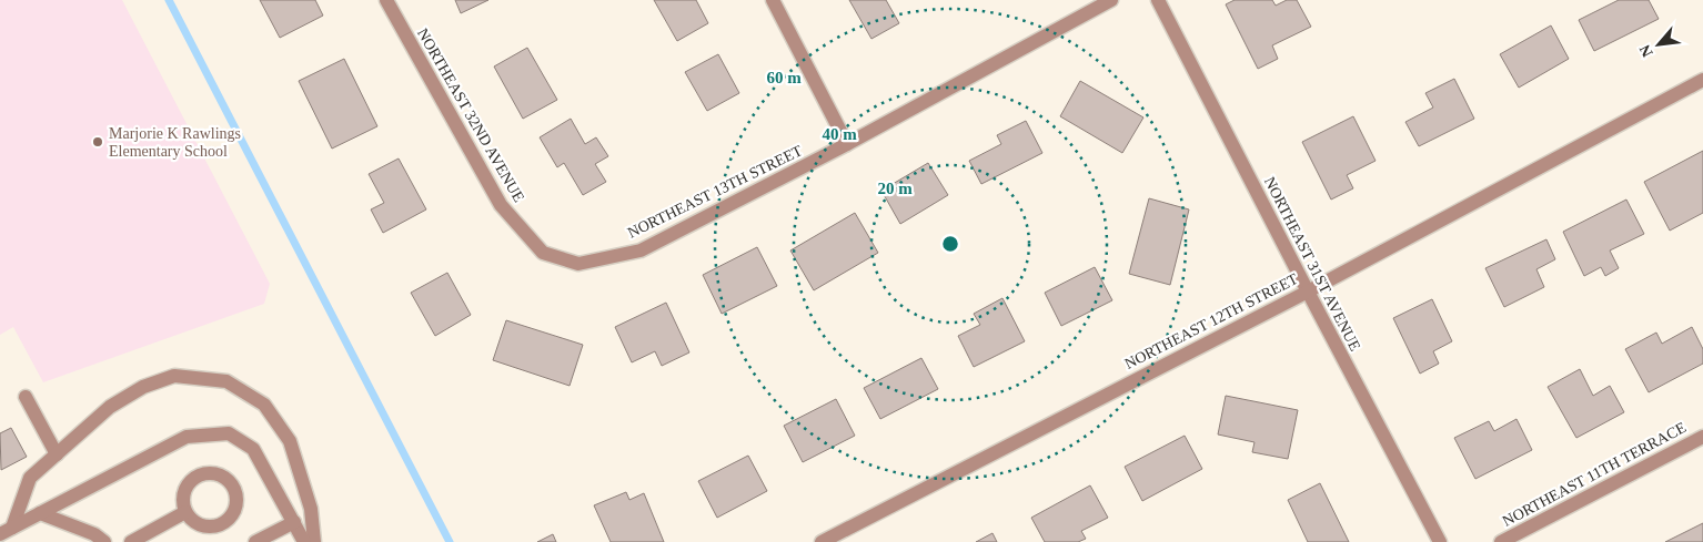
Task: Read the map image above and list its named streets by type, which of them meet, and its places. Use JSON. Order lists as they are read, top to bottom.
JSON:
{
  "streets": {
    "street": [
      "NORTHEAST 32ND AVENUE",
      "NORTHEAST 13TH STREET",
      "NORTHEAST 31ST AVENUE",
      "NORTHEAST 12TH STREET",
      "NORTHEAST 11TH TERRACE"
    ]
  },
  "crossings": [
    ["NORTHEAST 32ND AVENUE", "NORTHEAST 13TH STREET"],
    ["NORTHEAST 31ST AVENUE", "NORTHEAST 12TH STREET"]
  ],
  "places": ["Marjorie K Rawlings Elementary School"],
  "north": "bottom left",
  "rings": ["60 m", "40 m", "20 m"]
}
